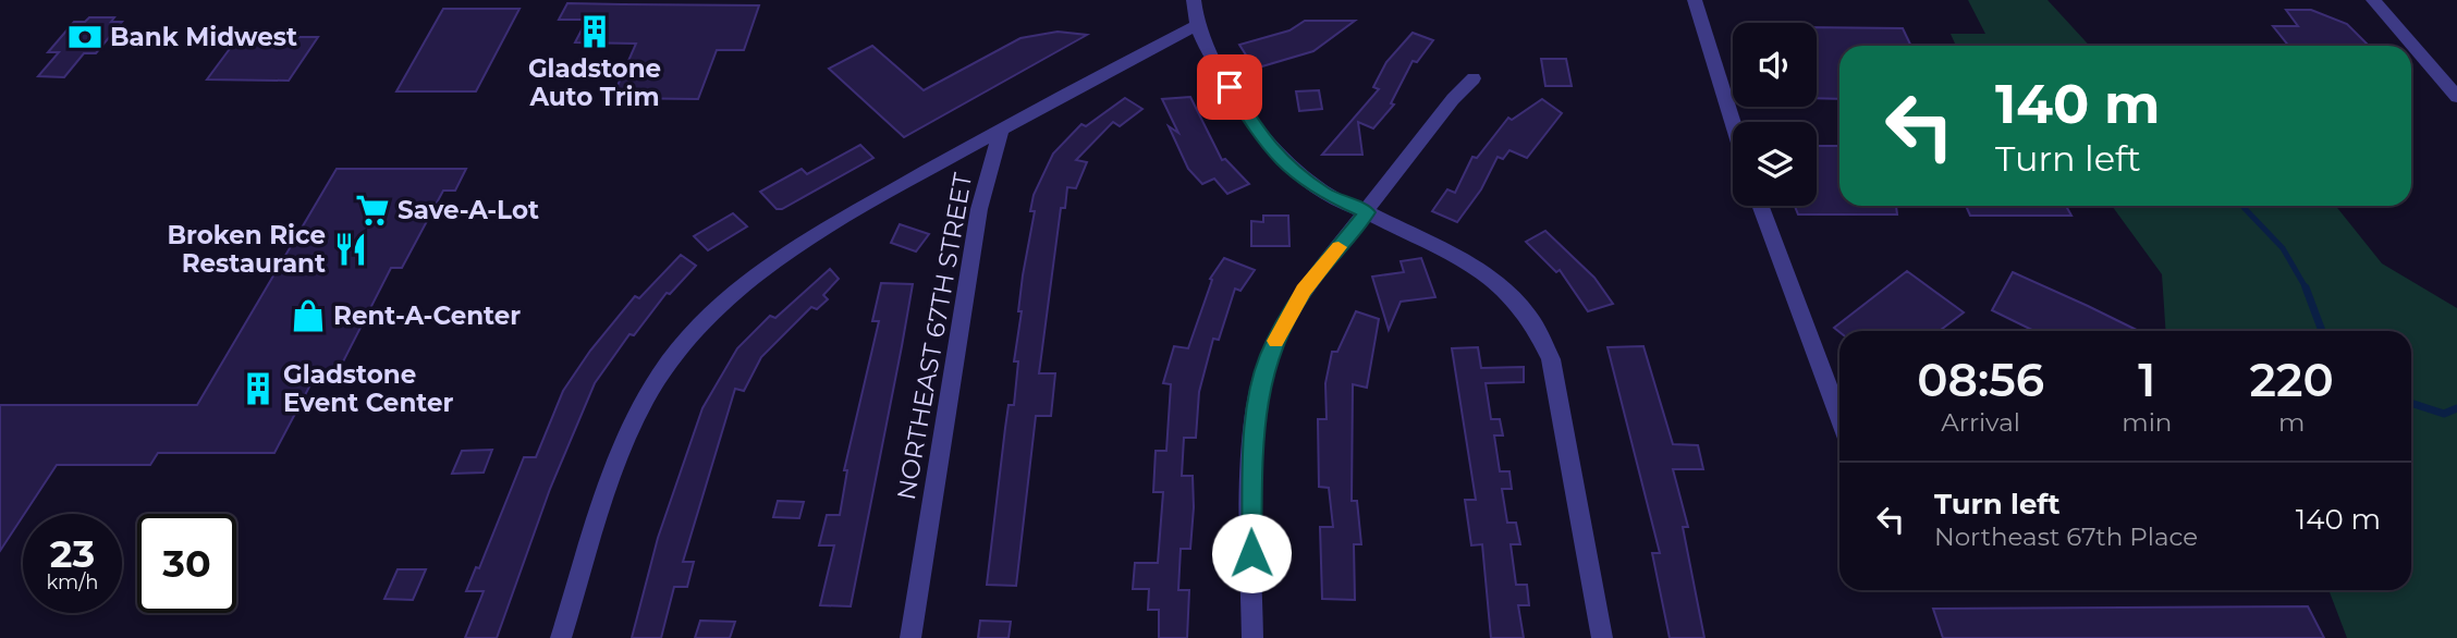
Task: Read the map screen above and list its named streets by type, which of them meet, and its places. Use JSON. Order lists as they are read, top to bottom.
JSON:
{
  "streets": {
    "street": ["NORTHEAST 67TH STREET"]
  },
  "places": {
    "building": ["Gladstone Auto Trim", "Gladstone Event Center"],
    "bank": ["Bank Midwest"],
    "supermarket": ["Save-A-Lot"],
    "restaurant": ["Broken Rice Restaurant"],
    "shop": ["Rent-A-Center"]
  },
  "page": {
    "turn": ["140 m", "Turn left"],
    "eta": [
      "08:56",
      "Arrival",
      "1",
      "min",
      "220",
      "m"
    ],
    "list": [
      {
        "name": "Turn left",
        "note": "Northeast 67th Place",
        "value": "140 m"
      }
    ],
    "speed": "23 km/h",
    "limit": "30"
  }
}
